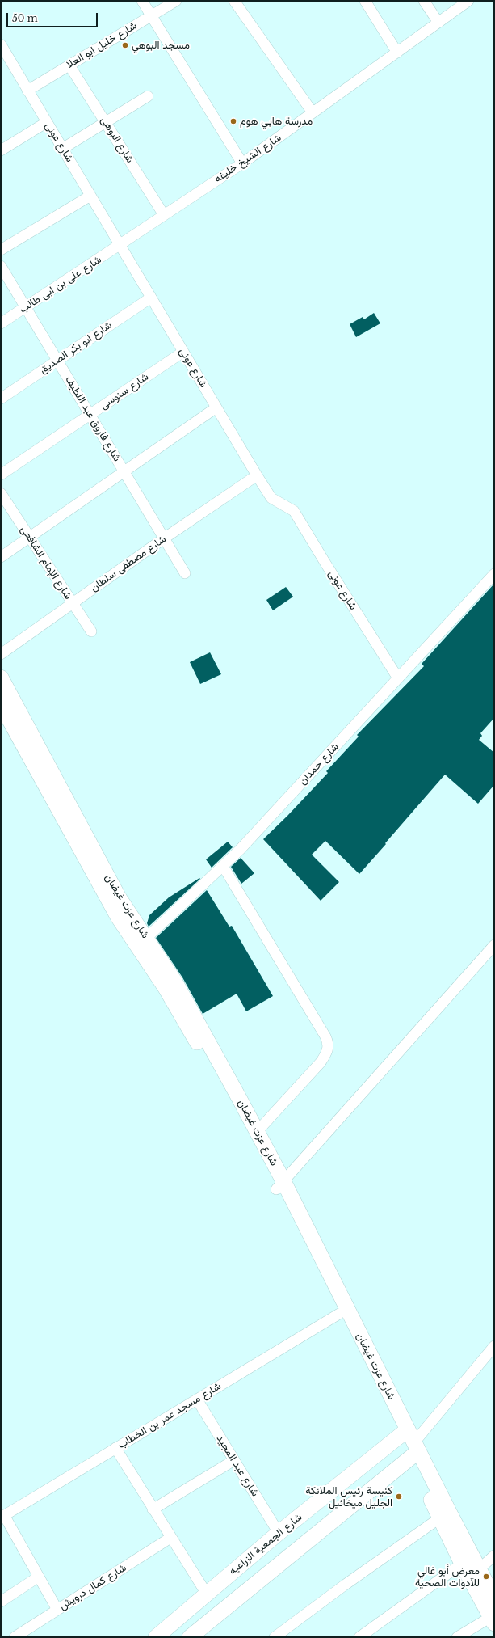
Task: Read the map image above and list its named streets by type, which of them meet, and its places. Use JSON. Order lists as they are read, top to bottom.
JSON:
{
  "streets": {
    "street": [
      "شارع خليل ابو العلا",
      "شارع البوهى",
      "شارع عونى",
      "شارع الشيخ خليفه",
      "شارع على بن ابى طالب",
      "شارع ابو بكر الصديق",
      "شارع سنوسى",
      "شارع فاروق عبد اللطيف",
      "شارع الإمام الشافعى",
      "شارع مصطفى سلطان",
      "شارع حمدان",
      "شارع عزت غيضان",
      "شارع مسجد عمر بن الخطاب",
      "شارع عبد المجيد",
      "شارع الجمعية الزراعيه",
      "شارع كمال درويش"
    ]
  },
  "crossings": [
    ["شارع خليل ابو العلا", "شارع البوهى"],
    ["شارع خليل ابو العلا", "شارع عونى"],
    ["شارع البوهى", "شارع الشيخ خليفه"],
    ["شارع عونى", "شارع الشيخ خليفه"],
    ["شارع عونى", "شارع على بن ابى طالب"],
    ["شارع عونى", "شارع ابو بكر الصديق"],
    ["شارع عونى", "شارع سنوسى"],
    ["شارع عونى", "شارع مصطفى سلطان"],
    ["شارع عونى", "شارع حمدان"],
    ["شارع الشيخ خليفه", "شارع على بن ابى طالب"],
    ["شارع على بن ابى طالب", "شارع فاروق عبد اللطيف"],
    ["شارع ابو بكر الصديق", "شارع فاروق عبد اللطيف"],
    ["شارع سنوسى", "شارع فاروق عبد اللطيف"],
    ["شارع فاروق عبد اللطيف", "شارع مصطفى سلطان"],
    ["شارع الإمام الشافعى", "شارع مصطفى سلطان"],
    ["شارع حمدان", "شارع عزت غيضان"],
    ["شارع عزت غيضان", "شارع مسجد عمر بن الخطاب"],
    ["شارع عزت غيضان", "شارع الجمعية الزراعيه"],
    ["شارع مسجد عمر بن الخطاب", "شارع عبد المجيد"],
    ["شارع عبد المجيد", "شارع الجمعية الزراعيه"]
  ],
  "places": [
    "مسجد البوهي",
    "مدرسة هابي هوم",
    "كنيسة رئيس الملائكة الجليل ميخائيل",
    "معرض أبو غالي للآدوات الصحية"
  ],
  "scale_bar": "50 m"
}
